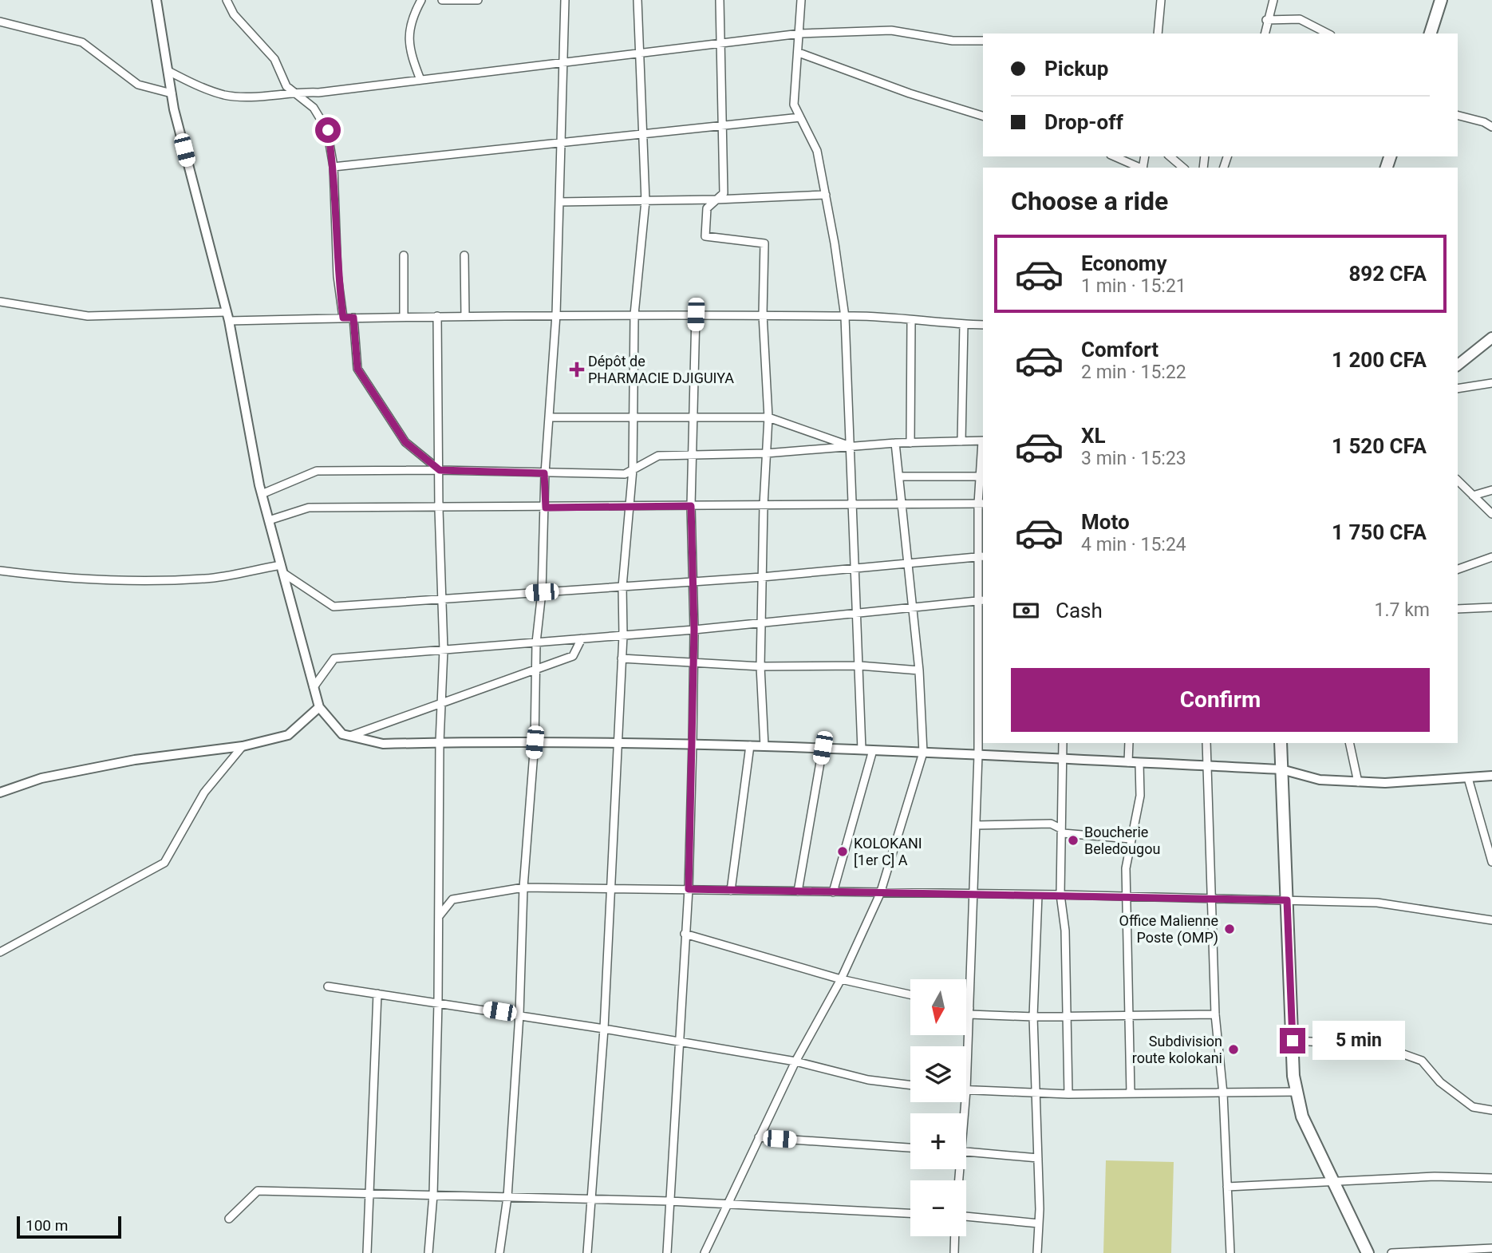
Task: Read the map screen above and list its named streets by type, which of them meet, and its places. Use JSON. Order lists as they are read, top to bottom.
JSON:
{
  "places": {
    "health": ["Dépôt de PHARMACIE DJIGUIYA"],
    "other": [
      "Boucherie Beledougou",
      "KOLOKANI [1er C] A",
      "Office Malienne Poste (OMP)",
      "Subdivision route kolokani"
    ]
  },
  "scale_bar": "100 m",
  "north": "bottom",
  "page": {
    "banner": ["Pickup", "Drop-off"],
    "heading": "Choose a ride",
    "list": [
      {
        "name": "Economy",
        "note": "1 min · 15:21",
        "value": "892 CFA"
      },
      {
        "name": "Comfort",
        "note": "2 min · 15:22",
        "value": "1 200 CFA"
      },
      {
        "name": "XL",
        "note": "3 min · 15:23",
        "value": "1 520 CFA"
      },
      {
        "name": "Moto",
        "note": "4 min · 15:24",
        "value": "1 750 CFA"
      }
    ],
    "pay": ["Cash", "1.7 km"],
    "buttons": "Confirm",
    "map_buttons": ["+", "−"],
    "bubble": "5 min",
    "scale": "100 m"
  }
}
